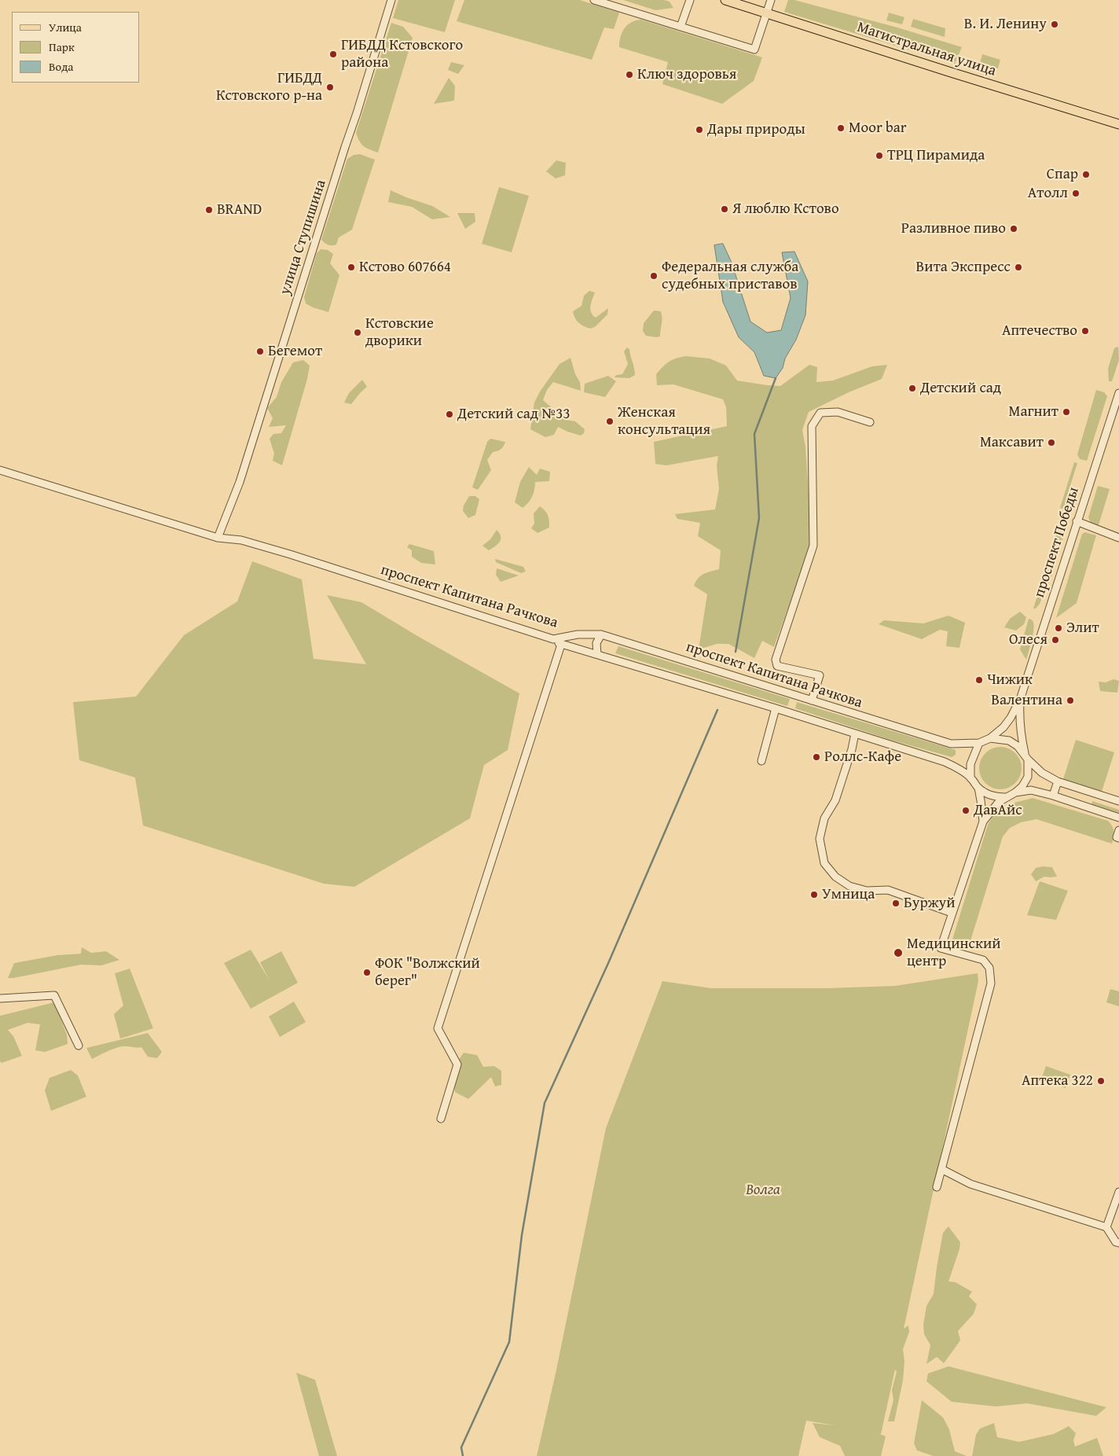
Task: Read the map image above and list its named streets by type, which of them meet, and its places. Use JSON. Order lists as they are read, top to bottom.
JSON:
{
  "streets": {
    "main road": ["Магистральная улица"],
    "street": ["улица Ступишина", "проспект Победы", "проспект Капитана Рачкова"]
  },
  "crossings": [
    ["улица Ступишина", "проспект Капитана Рачкова"]
  ],
  "parks": ["Волга"],
  "places": [
    "В. И. Ленину",
    "ГИБДД Кстовского района",
    "Ключ здоровья",
    "ГИБДД Кстовского р-на",
    "Moor bar",
    "Дары природы",
    "ТРЦ Пирамида",
    "Спар",
    "Атолл",
    "Я люблю Кстово",
    "BRAND",
    "Разливное пиво",
    "Кстово 607664",
    "Вита Экспресс",
    "Федеральная служба судебных приставов",
    "Аптечество",
    "Кстовские дворики",
    "Бегемот",
    "Детский сад",
    "Магнит",
    "Детский сад №33",
    "Женская консультация",
    "Максавит",
    "Элит",
    "Олеся",
    "Чижик",
    "Валентина",
    "Роллс-Кафе",
    "ДавАйс",
    "Умница",
    "Буржуй",
    "Медицинский центр",
    "ФОК \"Волжский берег\"",
    "Аптека 322"
  ],
  "legend": ["Улица", "Парк", "Вода"]
}
